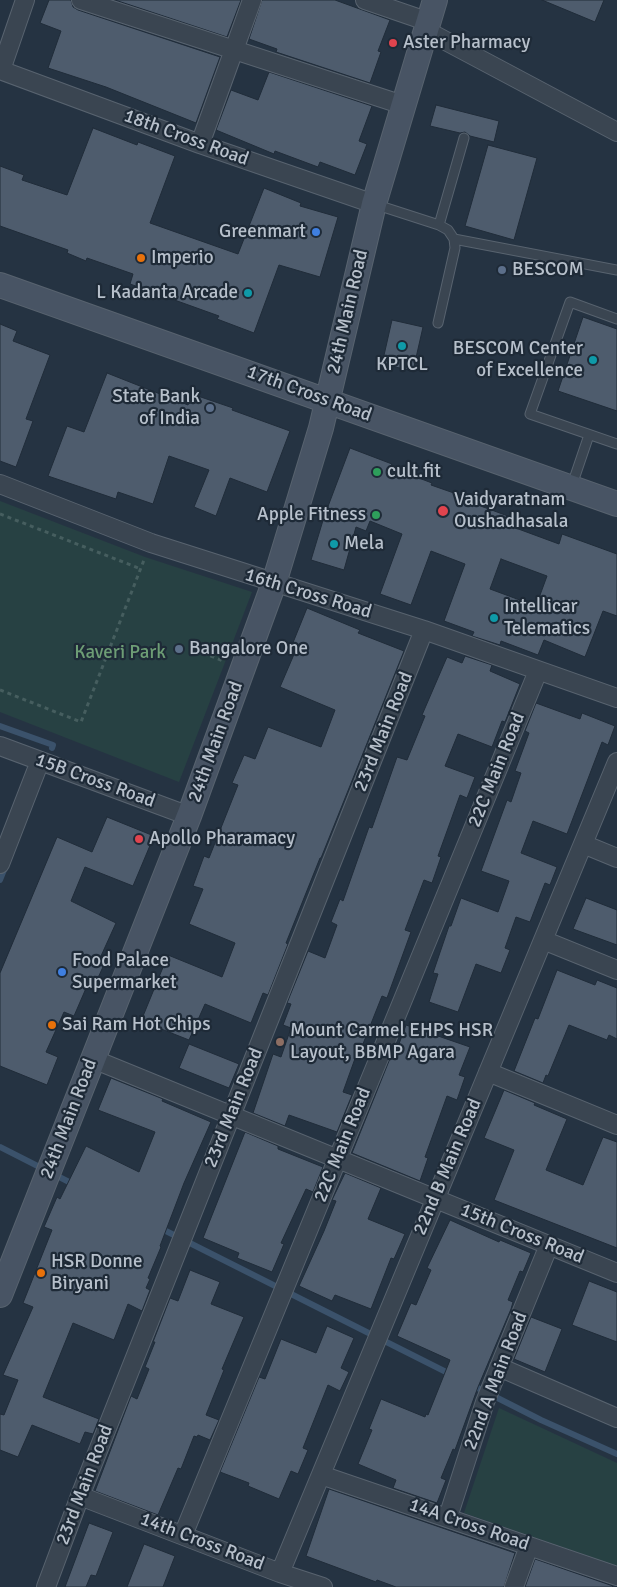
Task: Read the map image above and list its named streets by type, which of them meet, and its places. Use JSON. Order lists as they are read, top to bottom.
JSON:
{
  "streets": {
    "street": [
      "18th Cross Road",
      "24th Main Road",
      "17th Cross Road",
      "16th Cross Road",
      "23rd Main Road",
      "22C Main Road",
      "15B Cross Road",
      "22nd B Main Road",
      "15th Cross Road",
      "22nd A Main Road",
      "14A Cross Road",
      "14th Cross Road"
    ]
  },
  "crossings": [
    ["18th Cross Road", "24th Main Road"],
    ["24th Main Road", "17th Cross Road"],
    ["24th Main Road", "16th Cross Road"],
    ["24th Main Road", "15B Cross Road"],
    ["24th Main Road", "15th Cross Road"],
    ["16th Cross Road", "23rd Main Road"],
    ["16th Cross Road", "22C Main Road"],
    ["23rd Main Road", "15th Cross Road"],
    ["23rd Main Road", "14th Cross Road"],
    ["22C Main Road", "15th Cross Road"],
    ["22C Main Road", "14th Cross Road"],
    ["22nd B Main Road", "15th Cross Road"],
    ["22nd B Main Road", "14A Cross Road"],
    ["22nd B Main Road", "14th Cross Road"],
    ["15th Cross Road", "22nd A Main Road"],
    ["22nd A Main Road", "14A Cross Road"]
  ],
  "parks": ["Kaveri Park"],
  "places": [
    "Aster Pharmacy",
    "Greenmart",
    "Imperio",
    "BESCOM",
    "L Kadanta Arcade",
    "KPTCL",
    "BESCOM Center of Excellence",
    "State Bank of India",
    "cult.fit",
    "Vaidyaratnam Oushadhasala",
    "Apple Fitness",
    "Mela",
    "Intellicar Telematics",
    "Bangalore One",
    "Apollo Pharamacy",
    "Food Palace Supermarket",
    "Sai Ram Hot Chips",
    "Mount Carmel EHPS HSR Layout, BBMP Agara",
    "HSR Donne Biryani"
  ]
}
